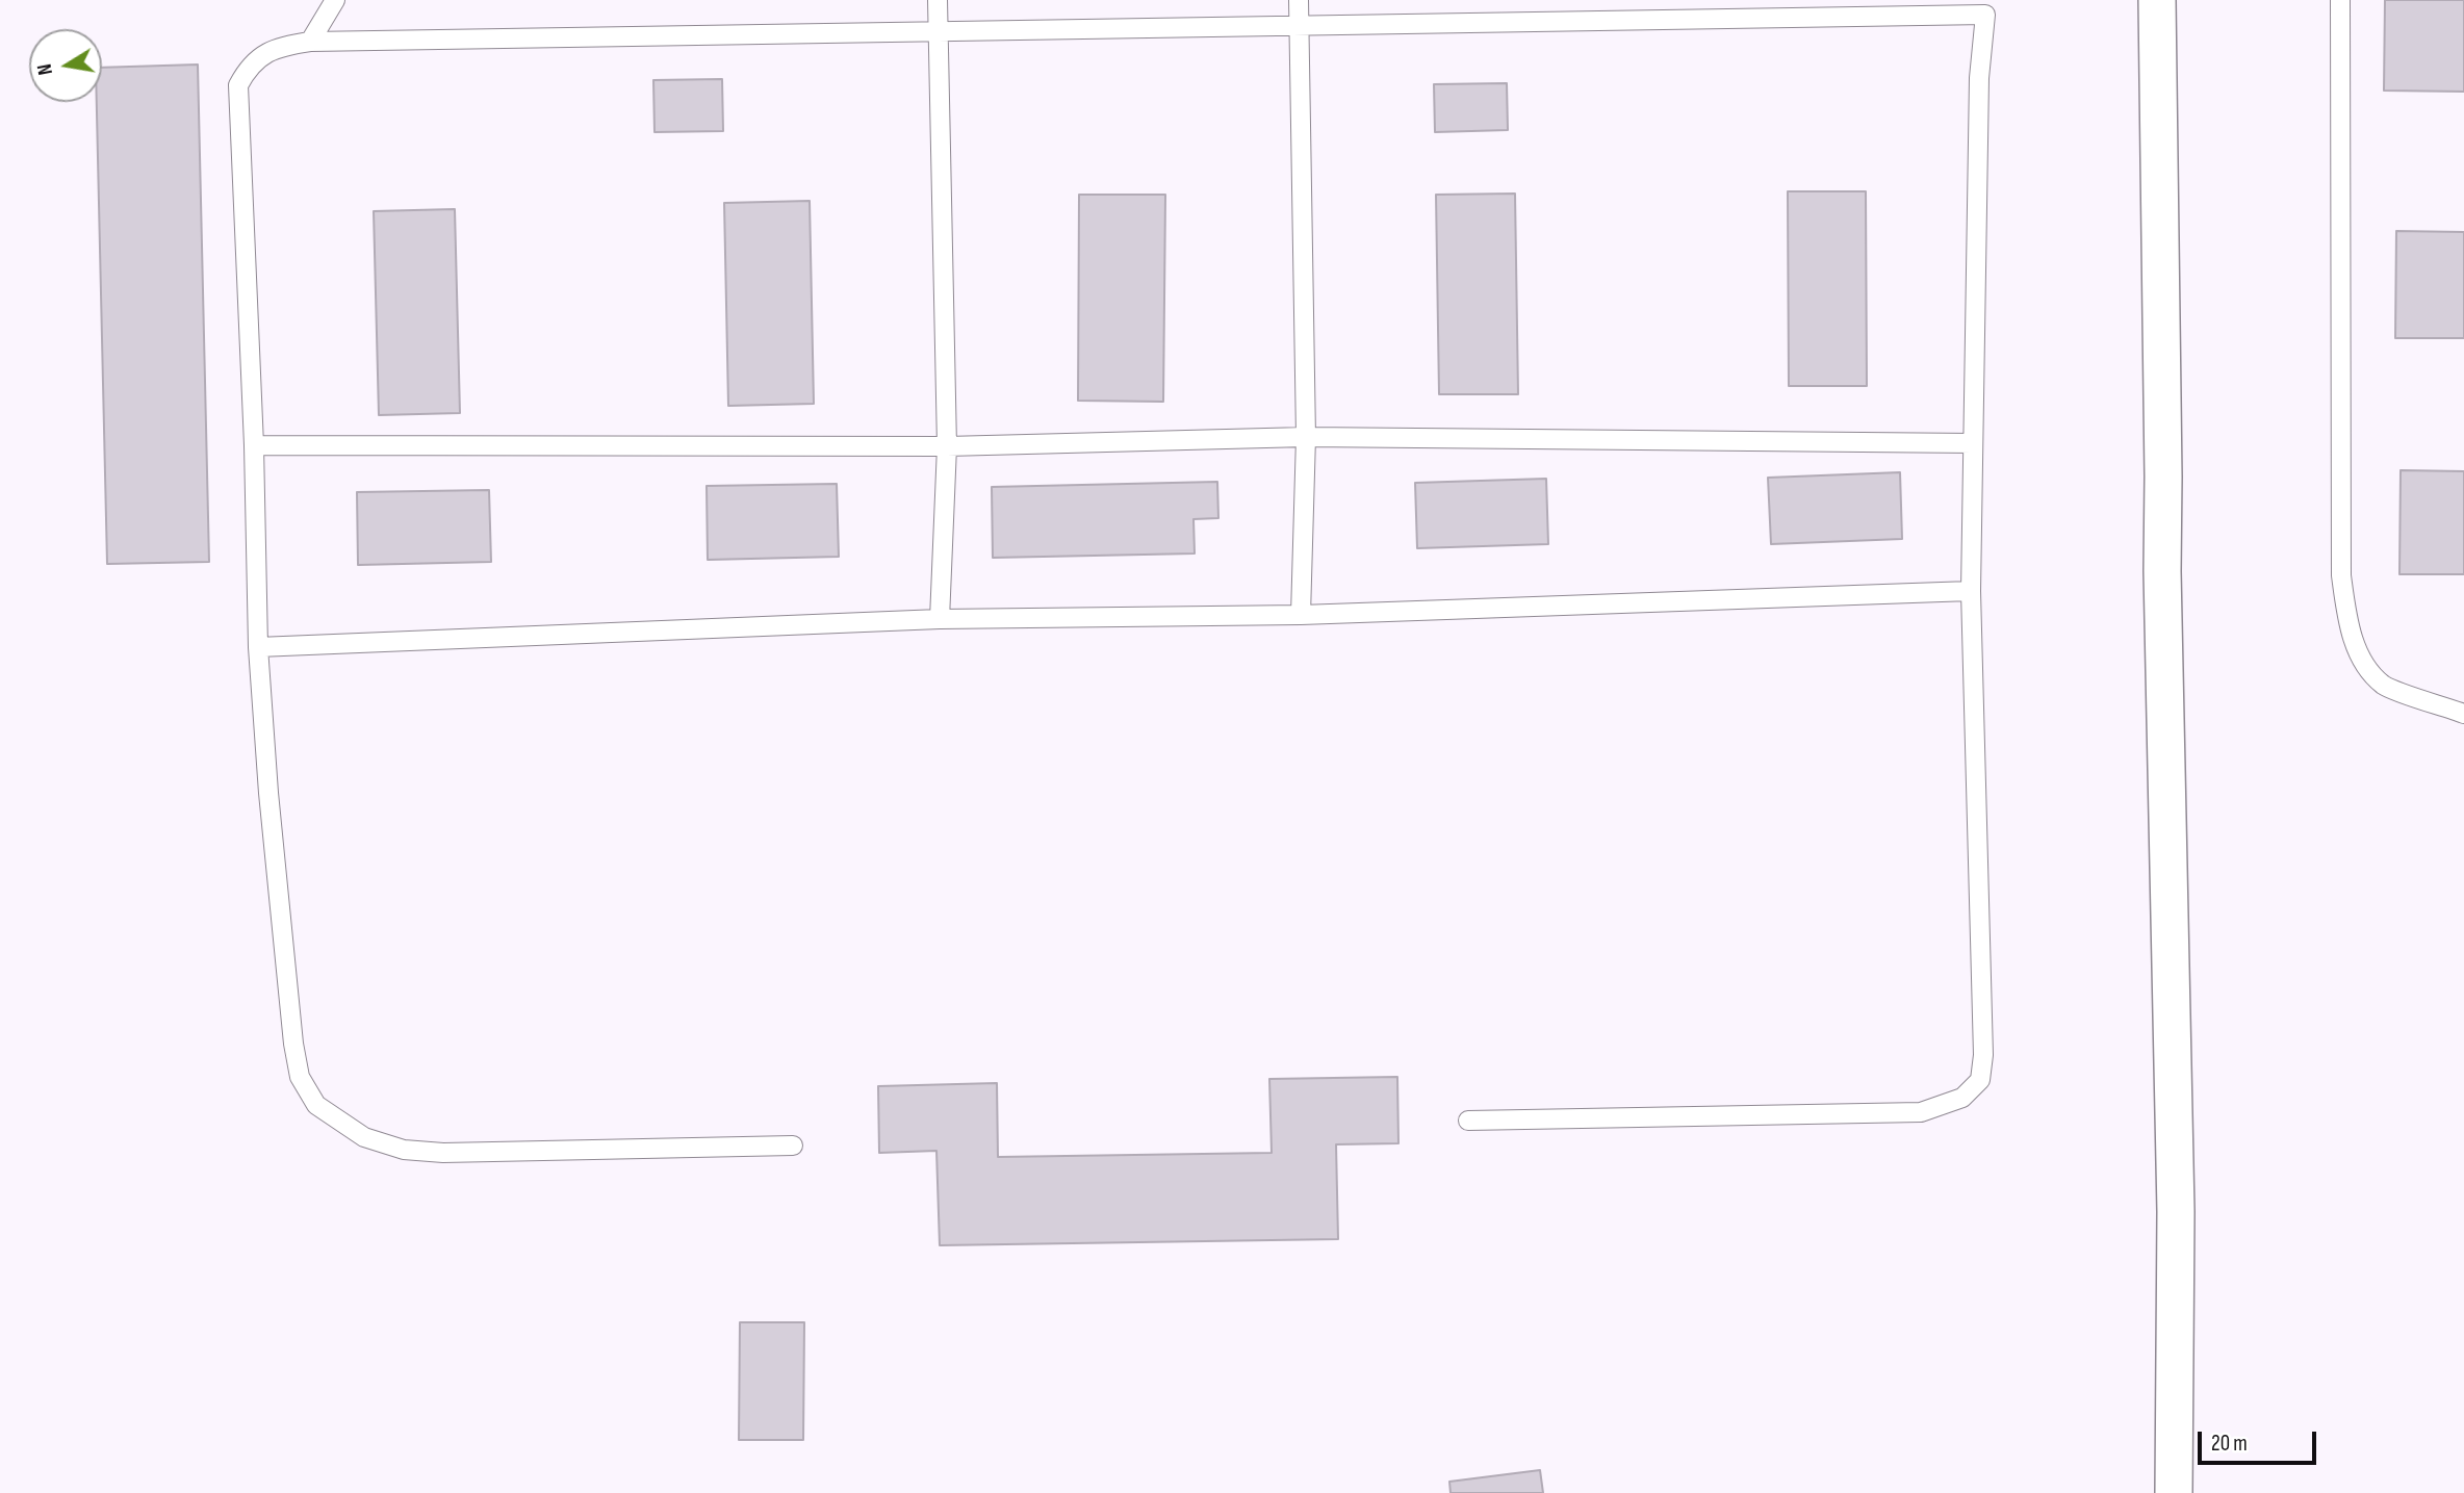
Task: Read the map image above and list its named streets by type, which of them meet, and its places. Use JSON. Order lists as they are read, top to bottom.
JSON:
{
  "scale_bar": "20 m",
  "north": "left"
}
